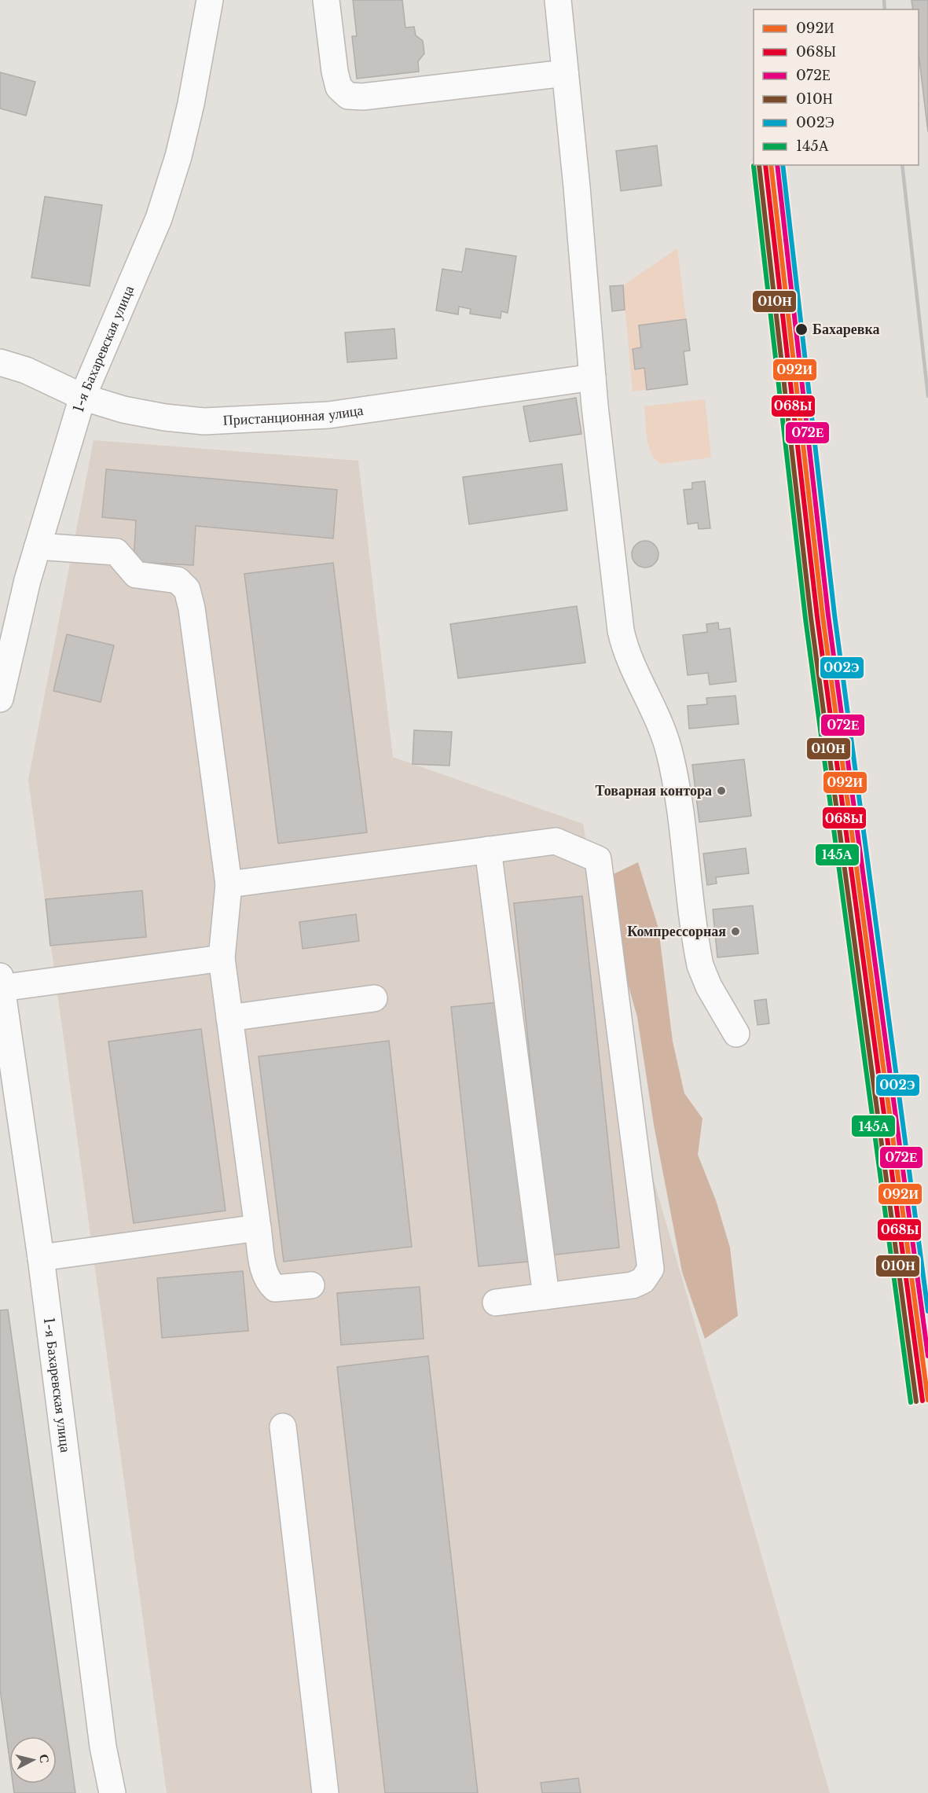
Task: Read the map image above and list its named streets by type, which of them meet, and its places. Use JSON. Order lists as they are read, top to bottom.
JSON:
{
  "streets": {
    "street": ["1-я Бахаревская улица", "Пристанционная улица"]
  },
  "crossings": [
    ["1-я Бахаревская улица", "Пристанционная улица"]
  ],
  "places": ["Бахаревка", "Товарная контора", "Компрессорная"],
  "lines": [
    "transit line 092И",
    "transit line 068Ы",
    "transit line 072Е",
    "transit line 010Н",
    "transit line 002Э",
    "transit line 145А"
  ],
  "legend": [
    "092И",
    "068Ы",
    "072Е",
    "010Н",
    "002Э",
    "145А"
  ],
  "north": "right"
}
